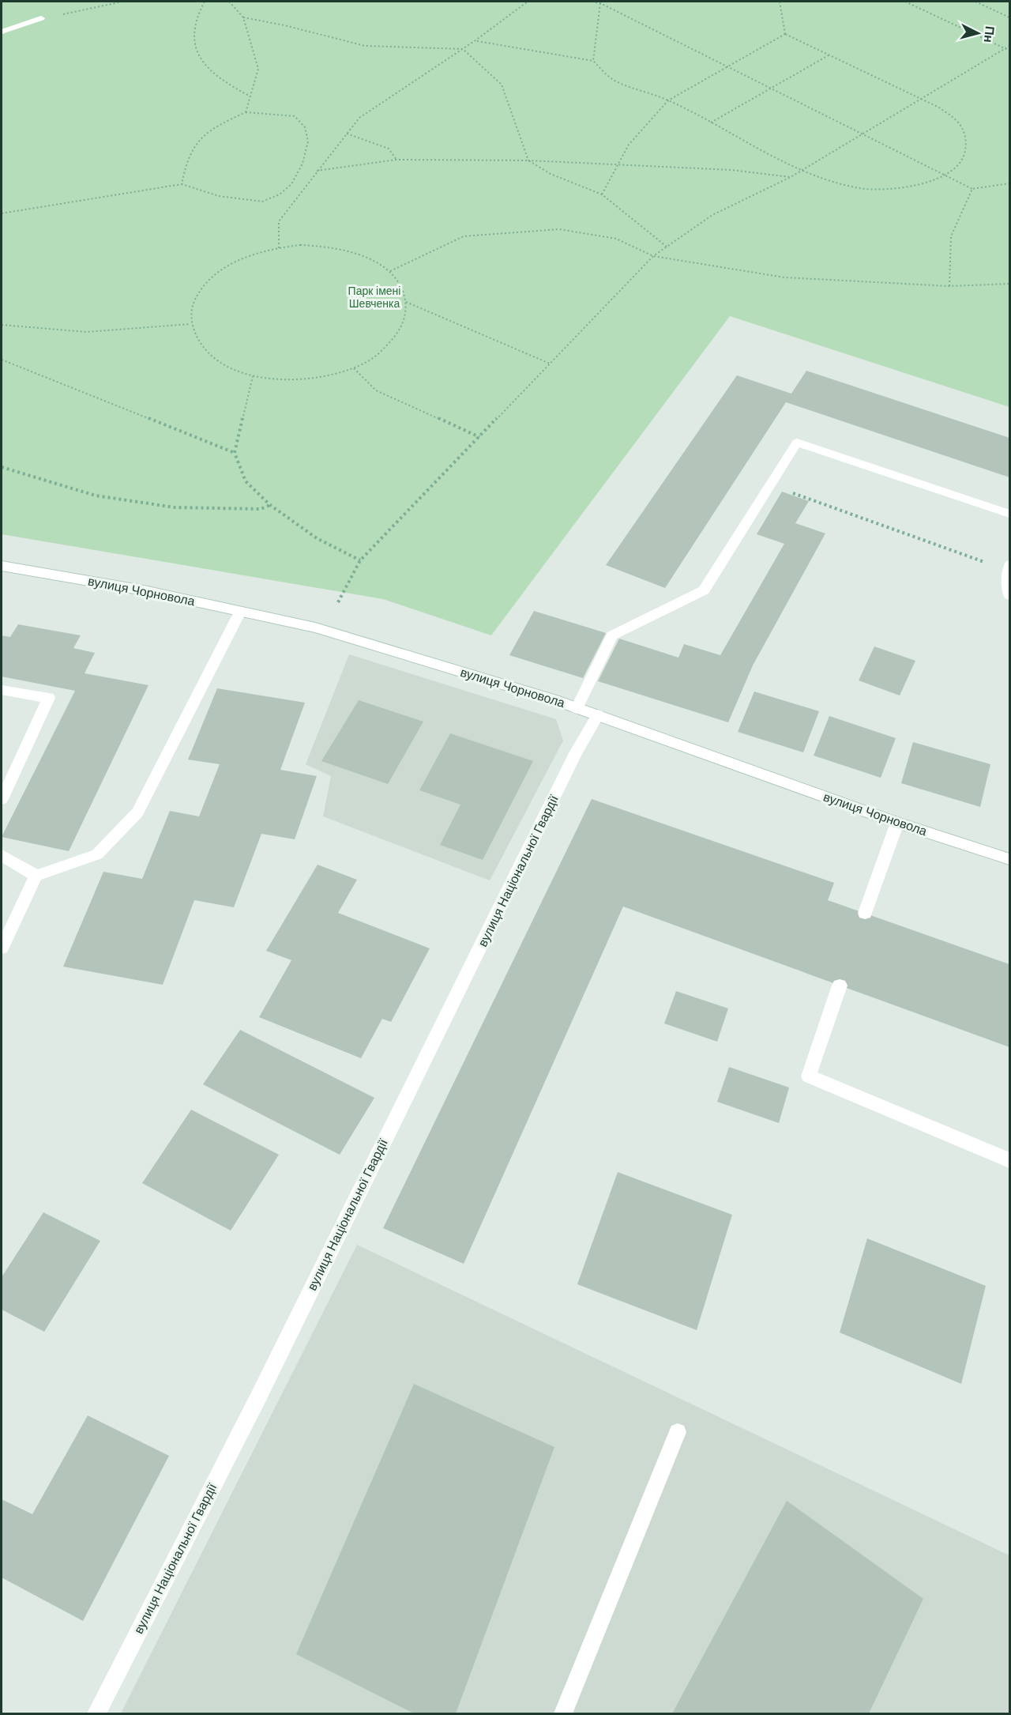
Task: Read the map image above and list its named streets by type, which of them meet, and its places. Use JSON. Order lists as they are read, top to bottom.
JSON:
{
  "streets": {
    "main road": ["вулиця Чорновола", "вулиця Національної Гвардії"]
  },
  "crossings": [
    ["вулиця Чорновола", "вулиця Національної Гвардії"]
  ],
  "parks": ["Парк імені Шевченка"],
  "north": "right"
}
